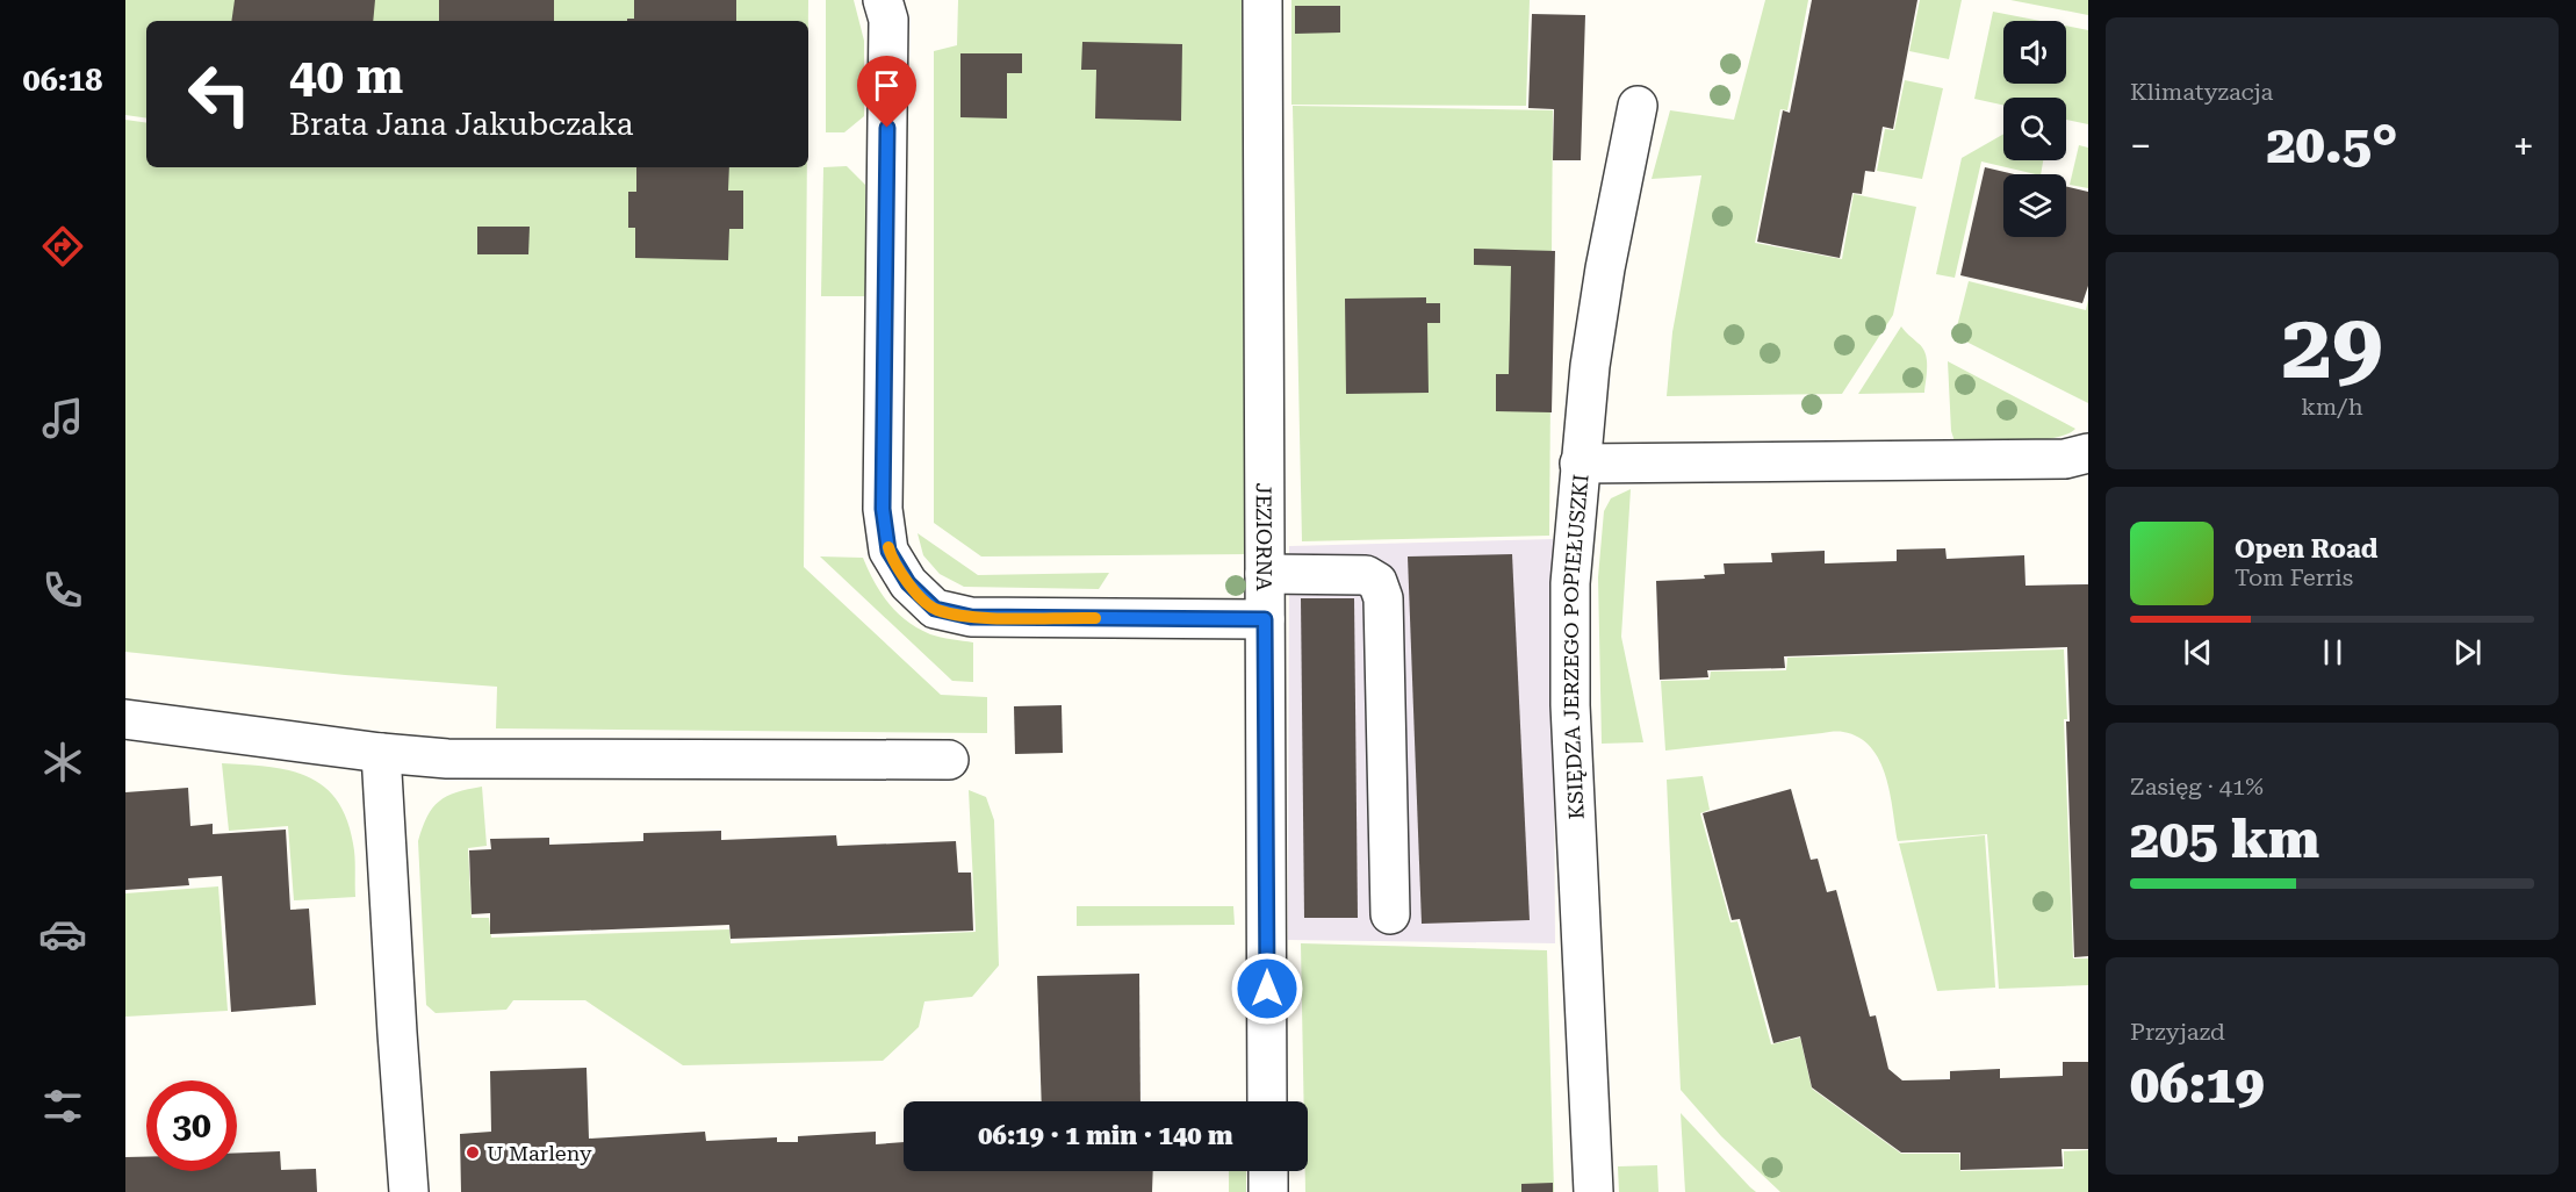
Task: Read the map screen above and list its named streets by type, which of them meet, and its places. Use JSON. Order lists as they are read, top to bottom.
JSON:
{
  "streets": {
    "street": ["JEZIORNA", "KSIĘDZA JERZEGO POPIEŁUSZKI"]
  },
  "places": ["U Marleny"],
  "page": {
    "tabs": "06:18",
    "tile": [
      "Klimatyzacja",
      ["29", "km/h"],
      ["Zasięg · 41%", "205 km"],
      ["Przyjazd", "06:19"]
    ],
    "turn": ["40 m", "Brata Jana Jakubczaka"],
    "heat": ["−", "20.5°", "+"],
    "song": ["Open Road", "Tom Ferris"],
    "limit": "30",
    "trip": "06:19 · 1 min · 140 m"
  }
}
